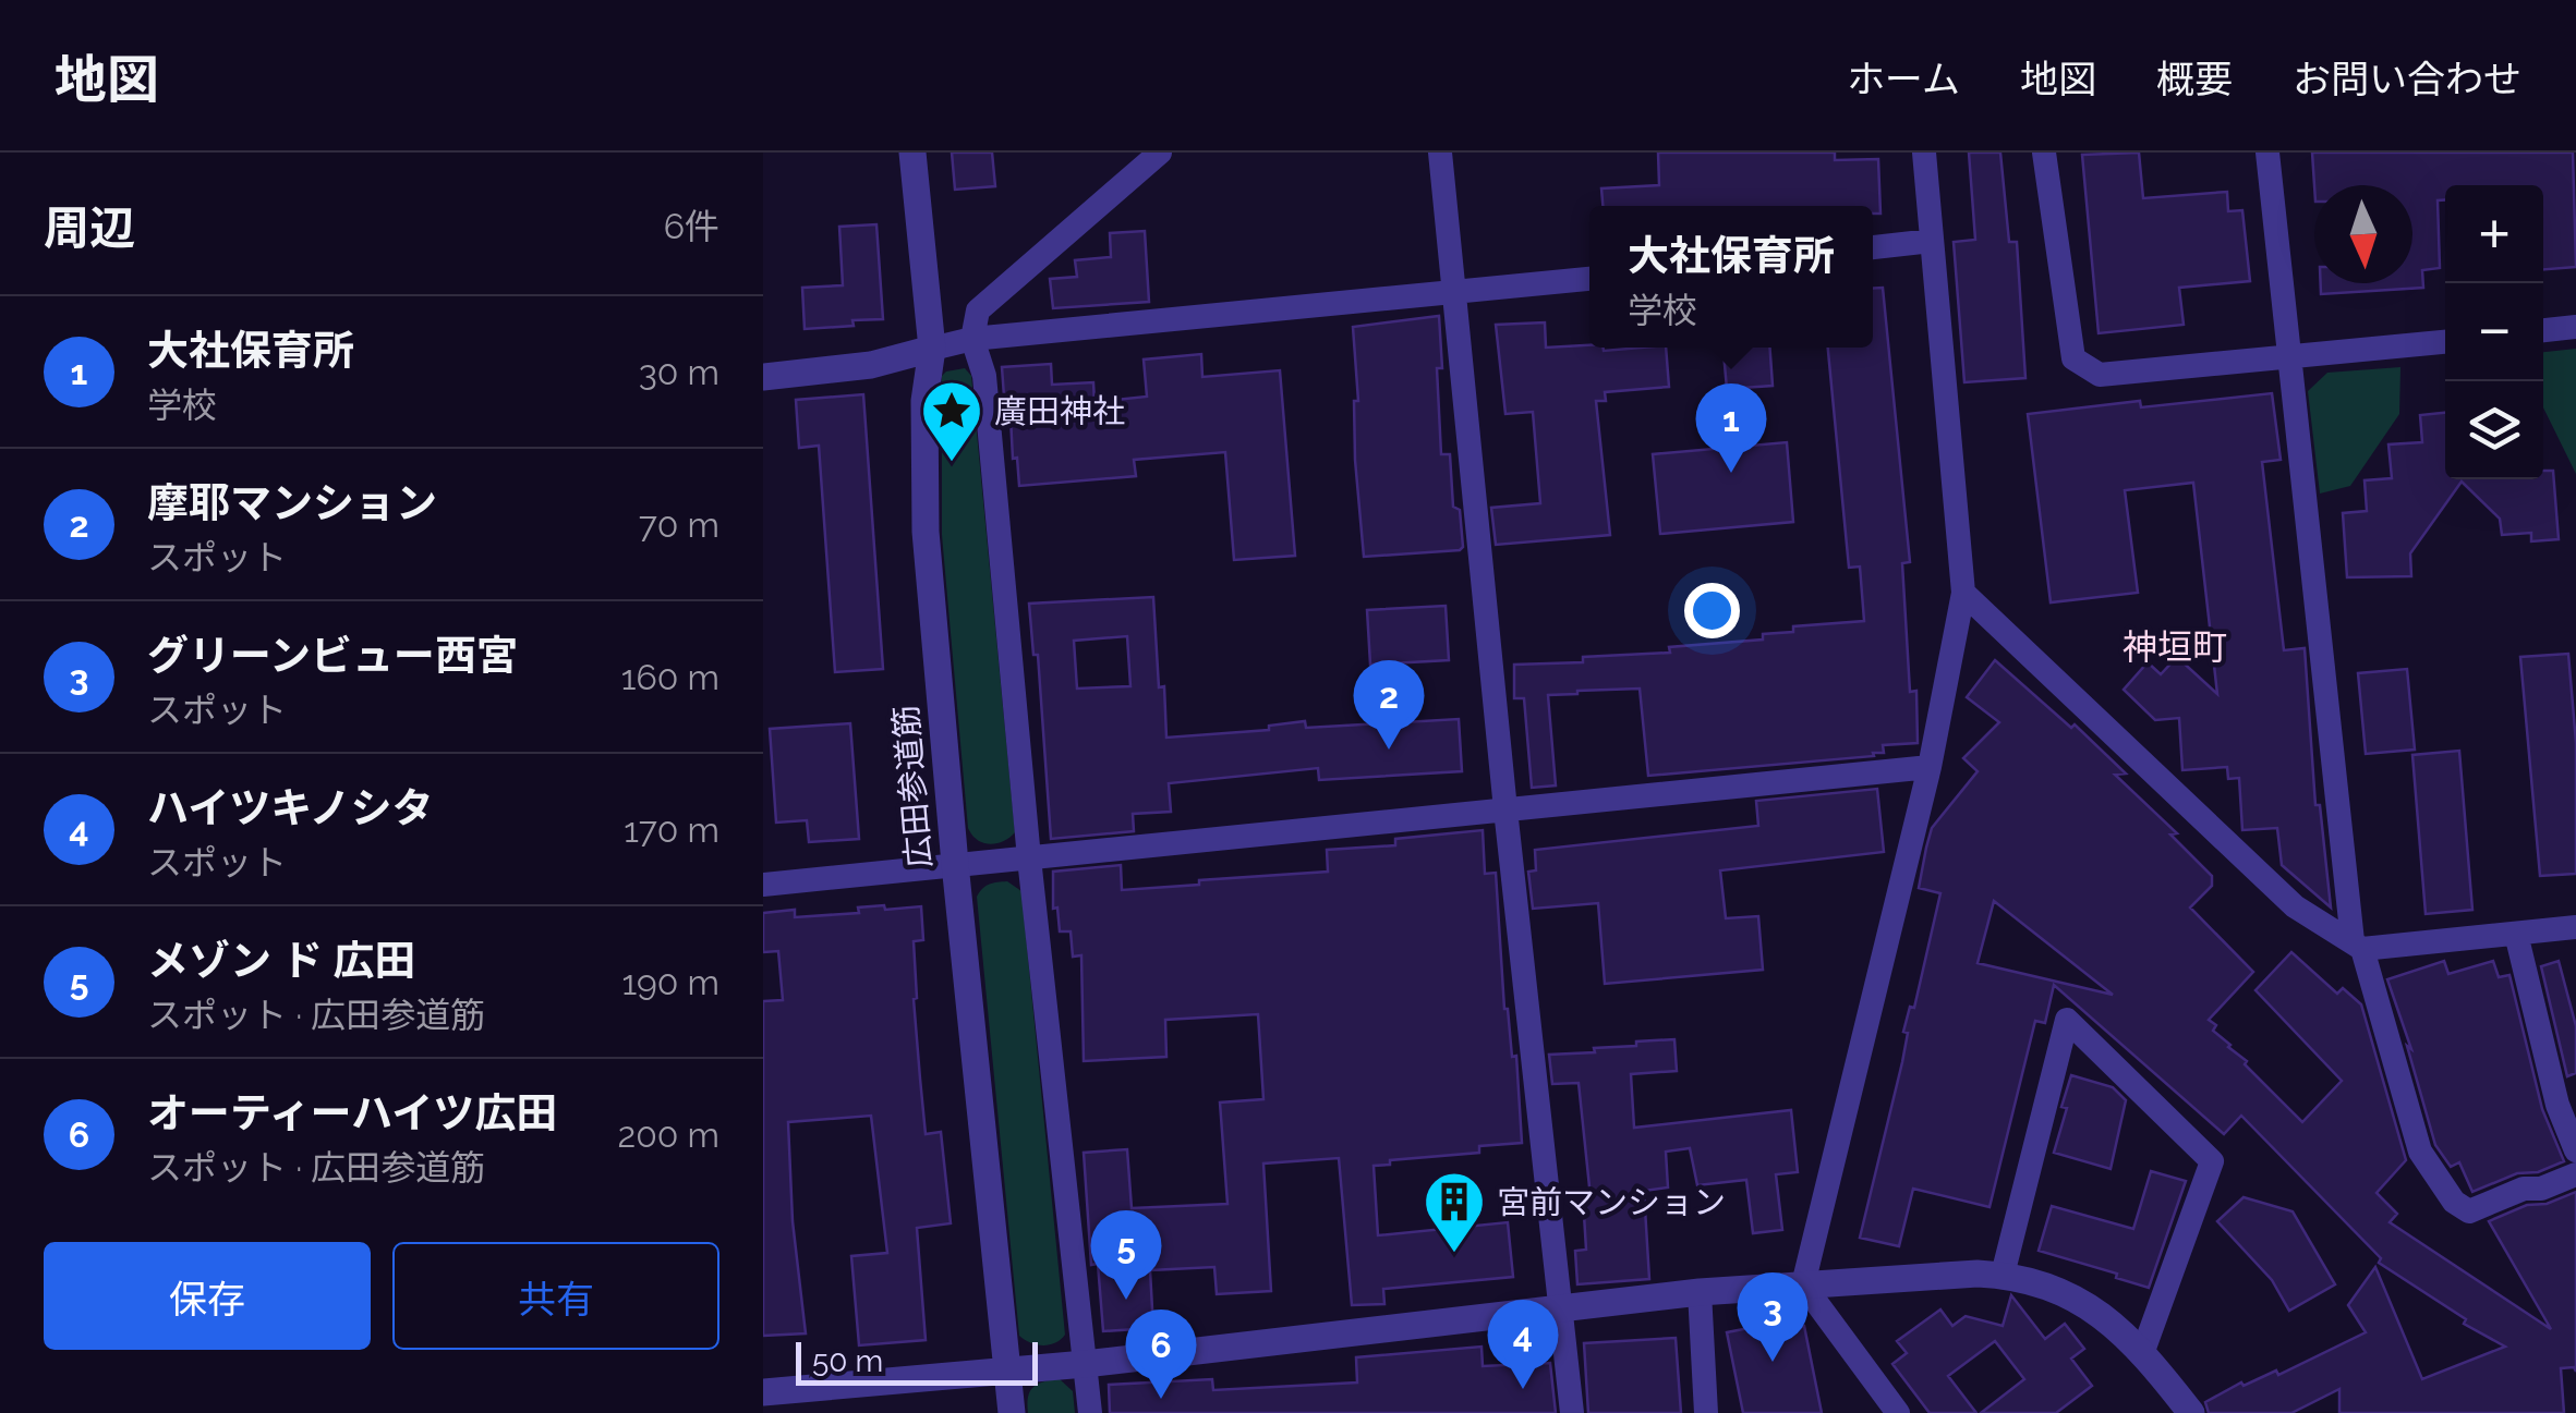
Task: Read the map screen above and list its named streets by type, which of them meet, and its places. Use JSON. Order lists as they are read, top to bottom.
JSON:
{
  "streets": {
    "street": ["広田参道筋"]
  },
  "districts": ["神垣町"],
  "places": {
    "place": ["廣田神社"],
    "building": ["宮前マンション"]
  },
  "scale_bar": "50 m",
  "north": "bottom",
  "page": {
    "header": "地図",
    "nav": [
      "ホーム",
      "地図",
      "概要",
      "お問い合わせ"
    ],
    "heading": ["周辺", "6件"],
    "map_buttons": ["+", "−"],
    "popup": ["大社保育所", "学校"],
    "list": [
      {
        "mark": "1",
        "name": "大社保育所",
        "note": "学校",
        "value": "30 m"
      },
      {
        "mark": "2",
        "name": "摩耶マンション",
        "note": "スポット",
        "value": "70 m"
      },
      {
        "mark": "3",
        "name": "グリーンビュー西宮",
        "note": "スポット",
        "value": "160 m"
      },
      {
        "mark": "4",
        "name": "ハイツキノシタ",
        "note": "スポット",
        "value": "170 m"
      },
      {
        "mark": "5",
        "name": "メゾン ド 広田",
        "note": "スポット · 広田参道筋",
        "value": "190 m"
      },
      {
        "mark": "6",
        "name": "オーティーハイツ広田",
        "note": "スポット · 広田参道筋",
        "value": "200 m"
      }
    ],
    "pins": [
      "1",
      "2",
      "5",
      "3",
      "4",
      "6"
    ],
    "buttons": ["保存", "共有"],
    "scale": "50 m"
  }
}
